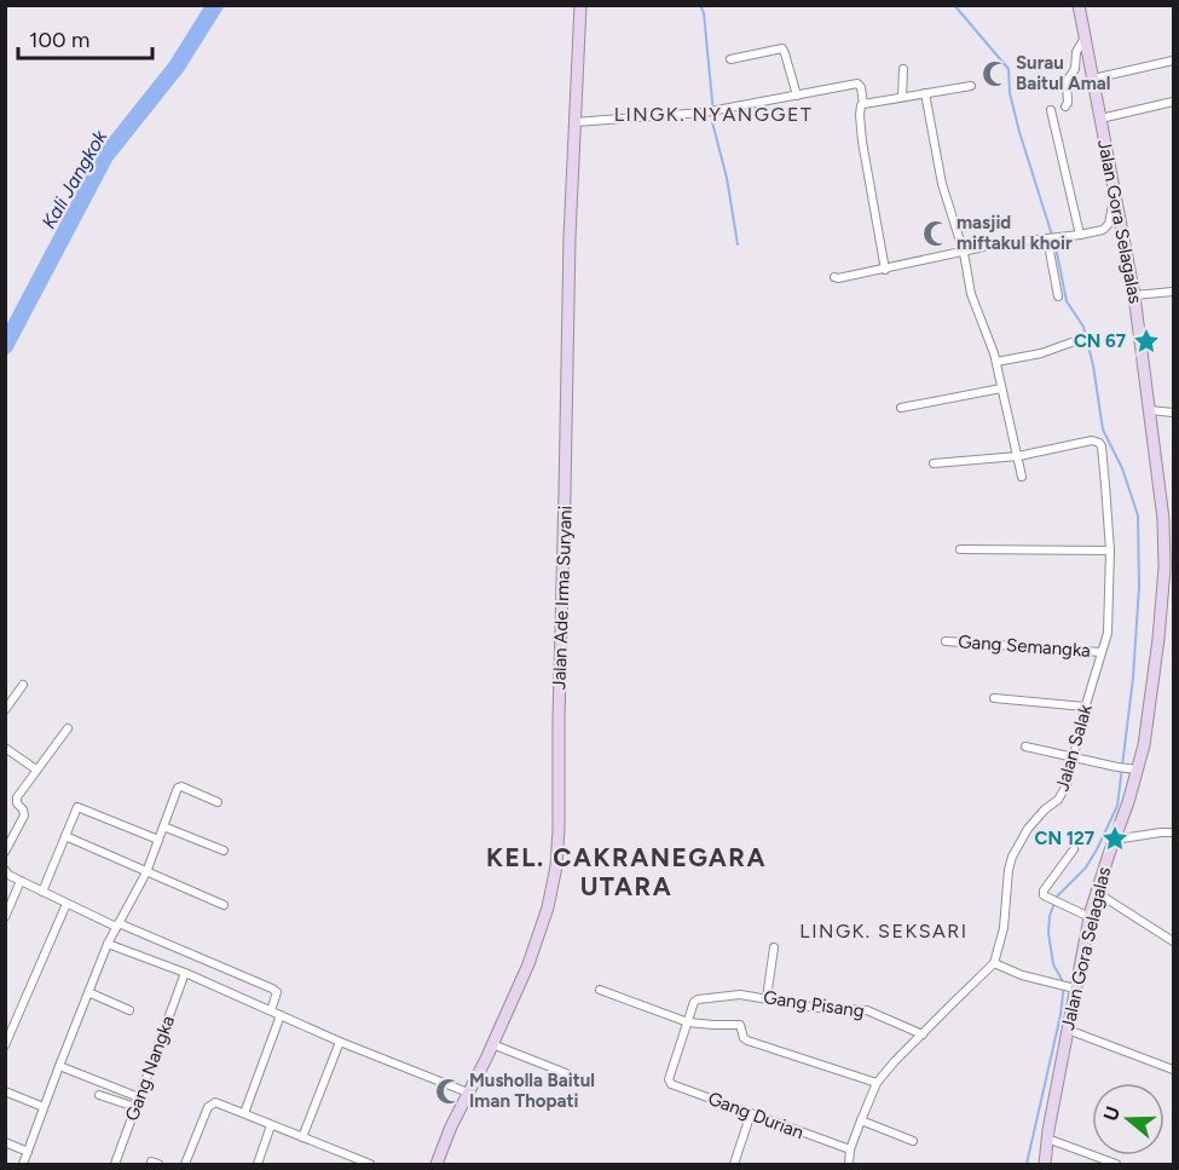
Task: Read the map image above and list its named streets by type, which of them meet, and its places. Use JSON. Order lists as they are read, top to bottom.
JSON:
{
  "streets": {
    "street": [
      "Jalan Gora Selagalas",
      "Jalan Ade Irma Suryani",
      "Gang Semangka",
      "Jalan Salak",
      "Gang Pisang",
      "Gang Nangka",
      "Gang Durian"
    ]
  },
  "crossings": [
    ["Gang Semangka", "Jalan Salak"],
    ["Gang Pisang", "Gang Durian"]
  ],
  "districts": ["LINGK. NYANGGET", "KEL. CAKRANEGARA UTARA", "LINGK. SEKSARI"],
  "water": ["Kali Jangkok"],
  "places": {
    "mosque": ["Surau Baitul Amal", "masjid miftakul khoir", "Musholla Baitul Iman Thopati"],
    "place": ["CN 67", "CN 127"]
  },
  "scale_bar": "100 m",
  "north": "left"
}
